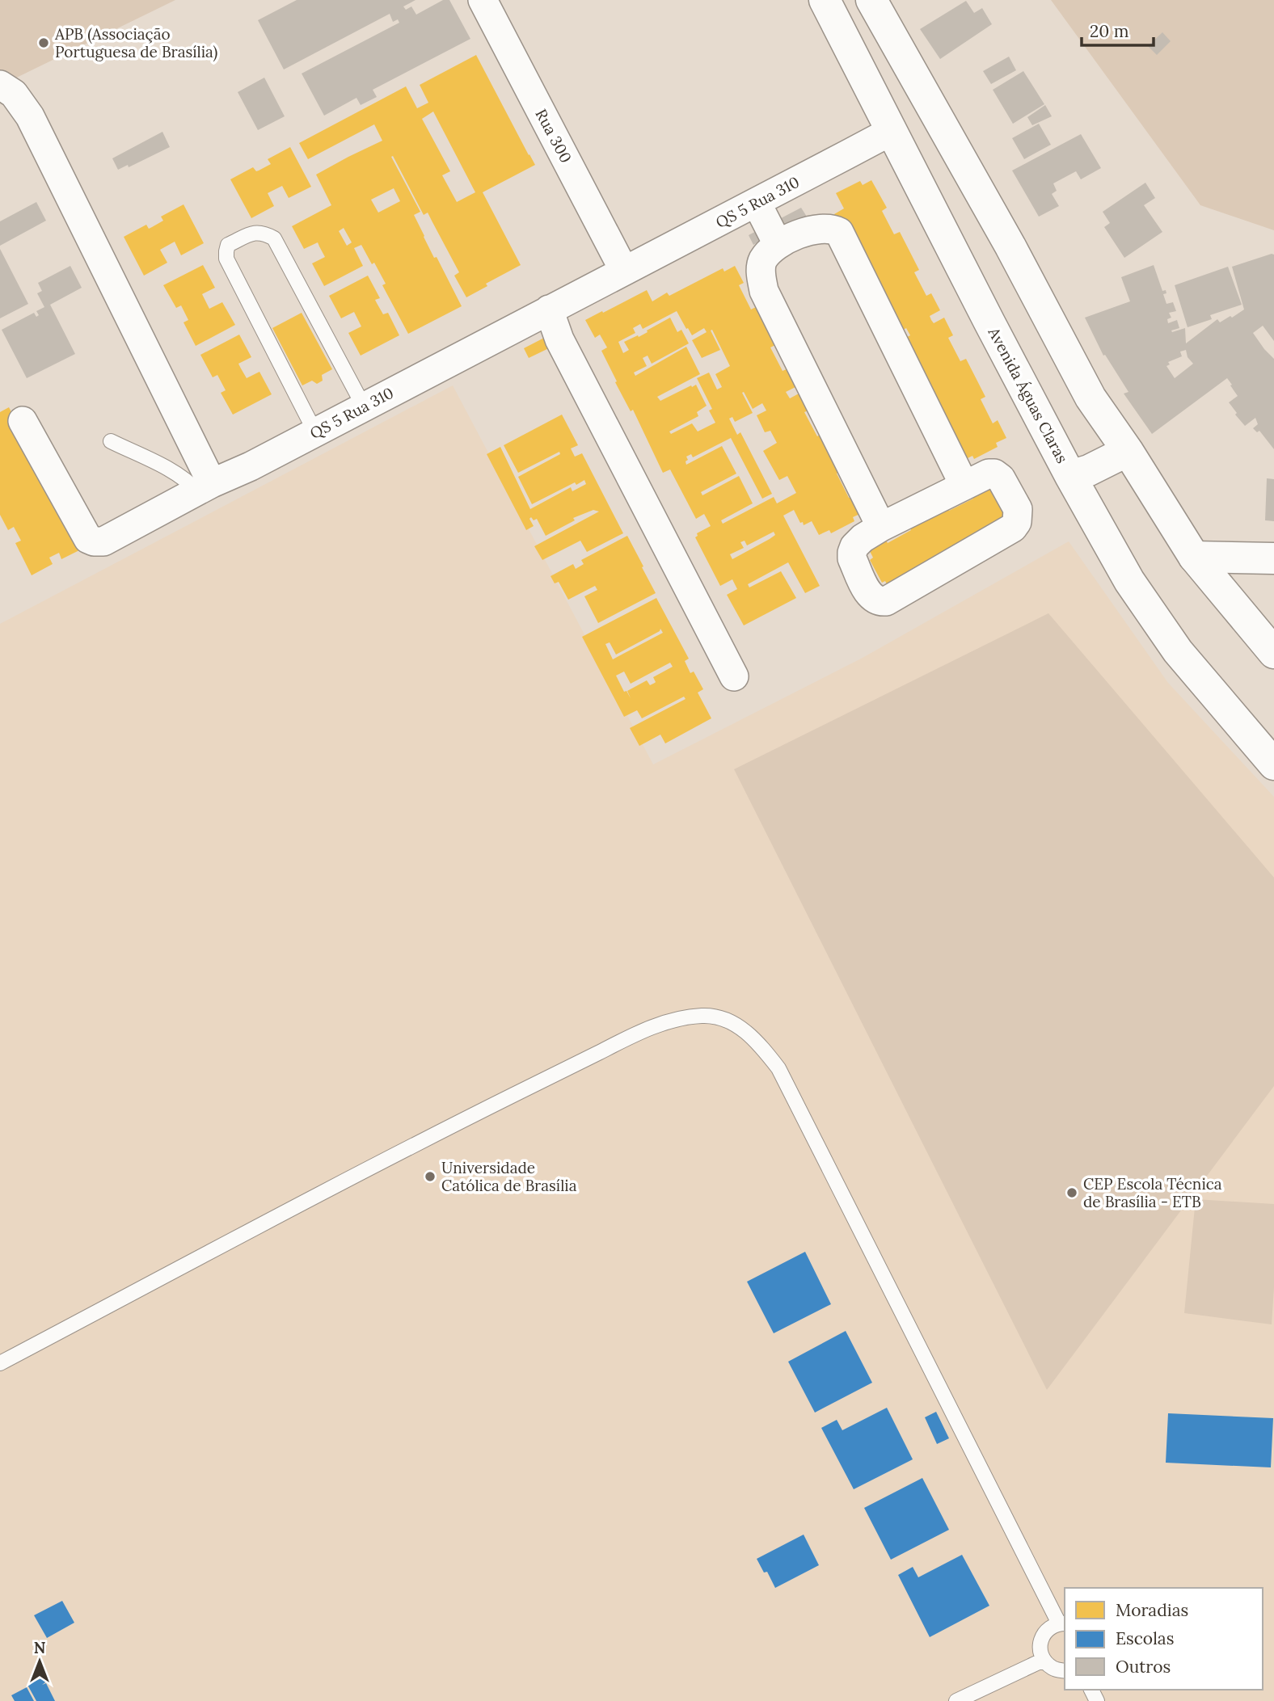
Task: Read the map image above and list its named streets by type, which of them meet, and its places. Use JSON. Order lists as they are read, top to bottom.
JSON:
{
  "streets": {
    "main road": ["Avenida Águas Claras"],
    "street": ["Rua 300", "QS 5 Rua 310"]
  },
  "crossings": [
    ["Rua 300", "QS 5 Rua 310"],
    ["QS 5 Rua 310", "Avenida Águas Claras"]
  ],
  "places": ["APB (Associação Portuguesa de Brasília)", "Universidade Católica de Brasília", "CEP Escola Técnica de Brasília - ETB"],
  "legend": ["Moradias", "Escolas", "Outros"],
  "scale_bar": "20 m",
  "north": "top"
}
